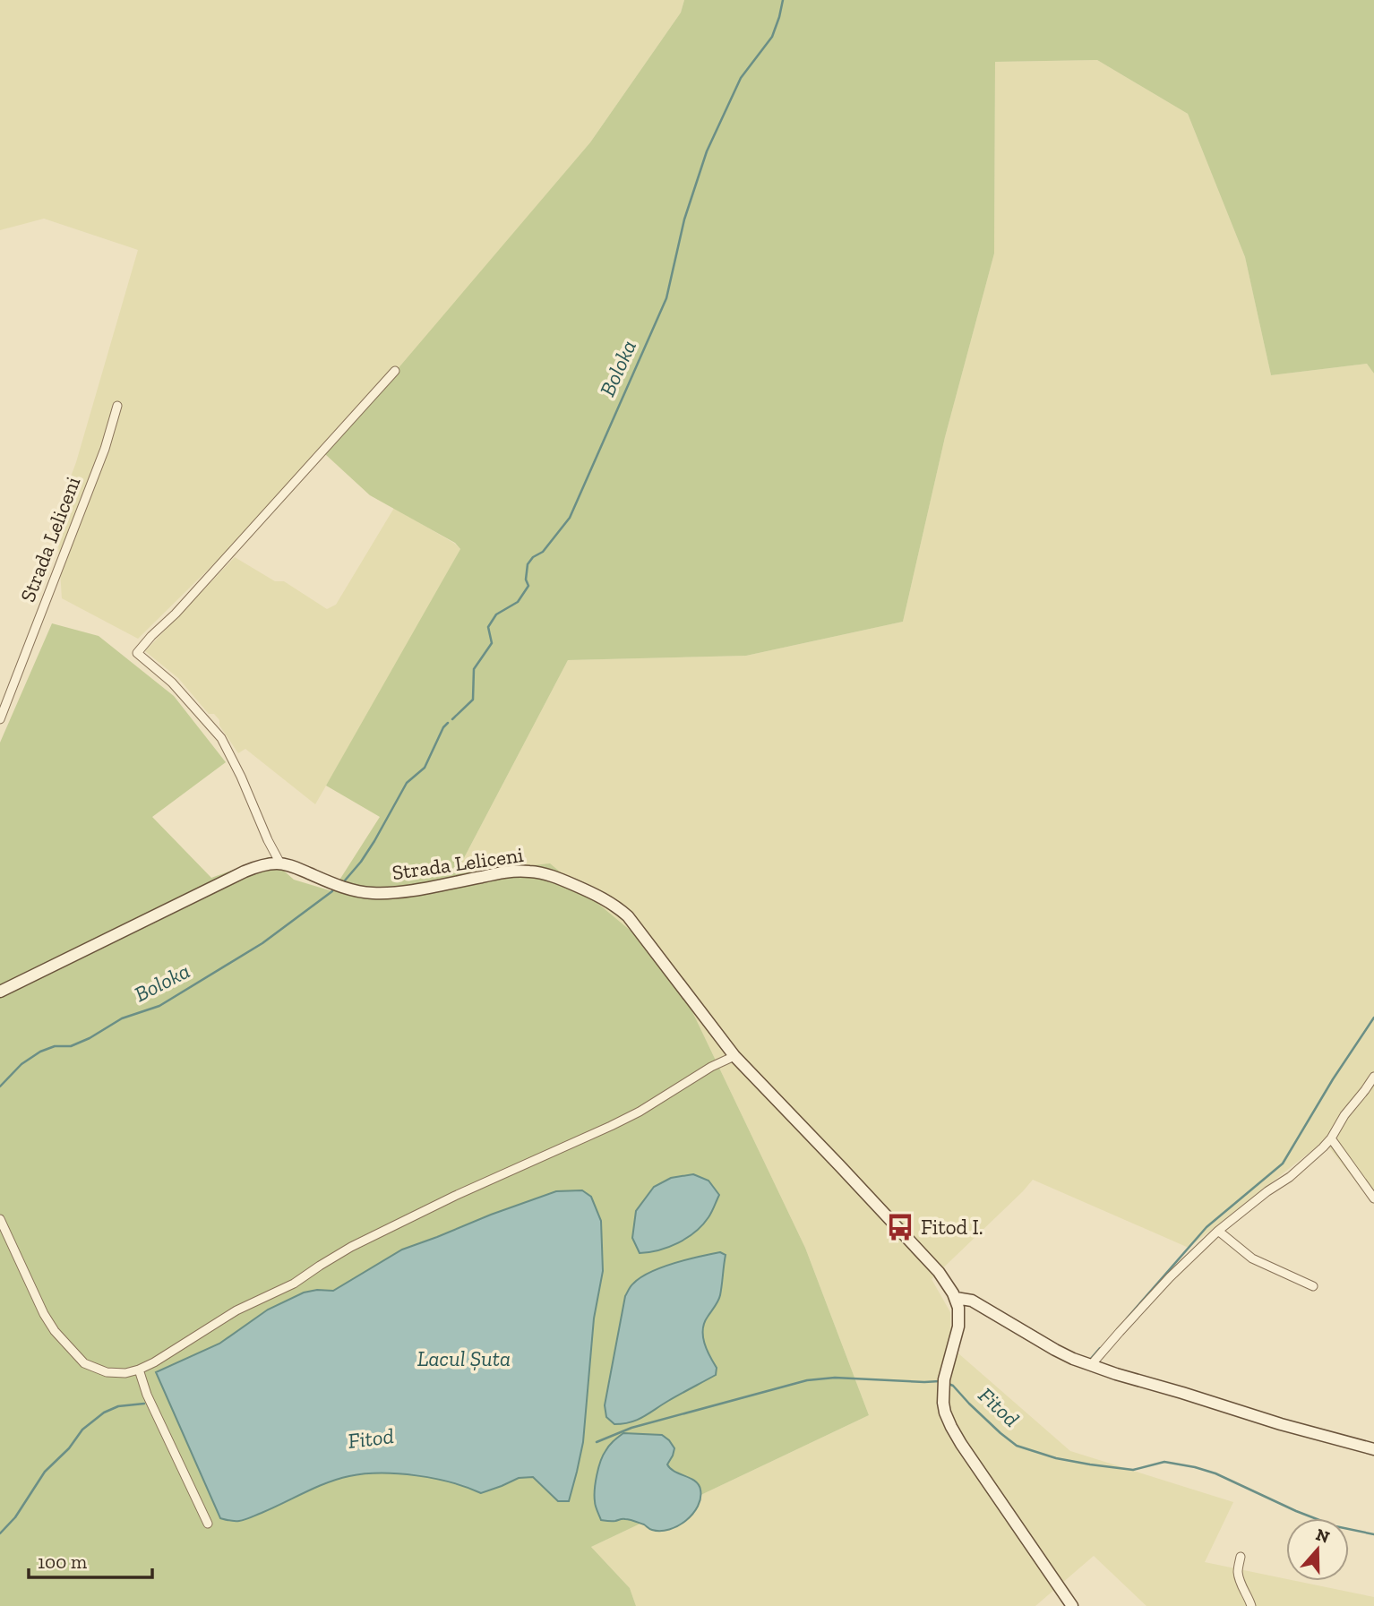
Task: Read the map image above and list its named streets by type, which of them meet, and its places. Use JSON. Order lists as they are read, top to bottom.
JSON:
{
  "streets": {
    "main road": ["Strada Leliceni"]
  },
  "water": ["Boloka", "Lacul Șuta", "Fitod"],
  "places": {
    "bus stop": ["Fitod I."]
  },
  "scale_bar": "100 m",
  "north": "top"
}
